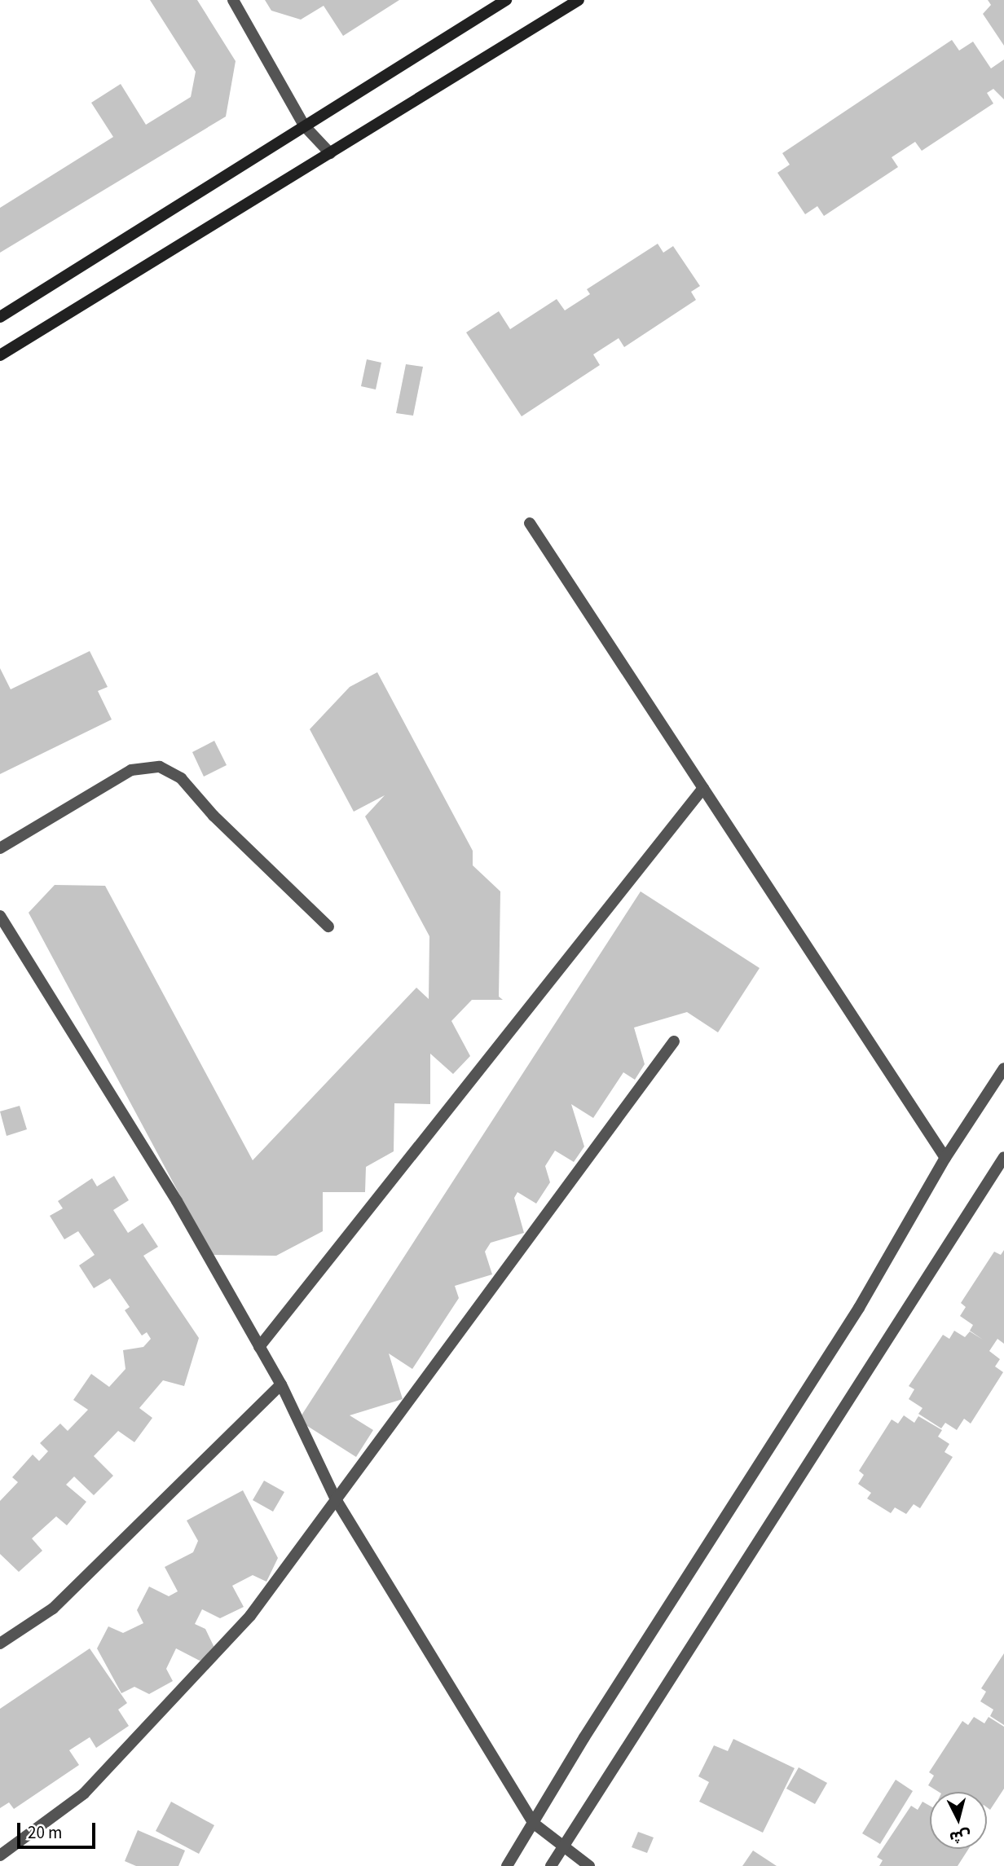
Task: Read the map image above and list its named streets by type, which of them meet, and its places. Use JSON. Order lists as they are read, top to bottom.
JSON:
{
  "scale_bar": "20 m",
  "north": "bottom"
}
